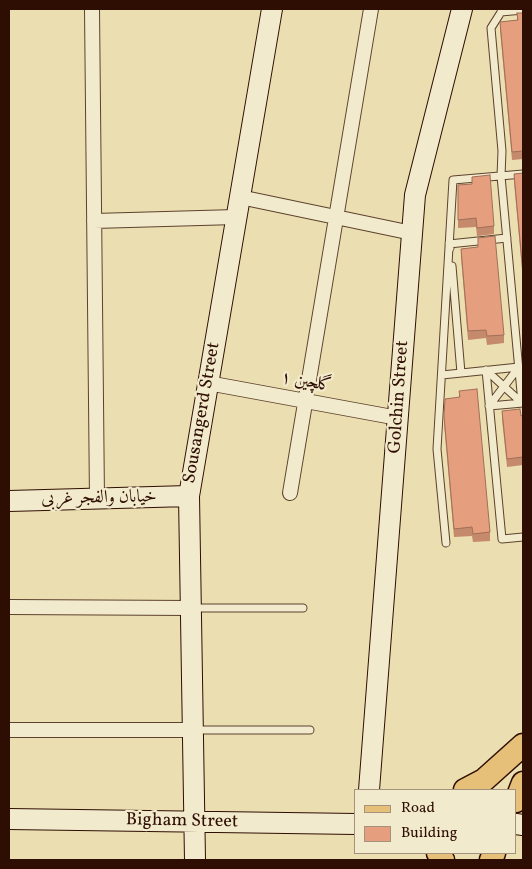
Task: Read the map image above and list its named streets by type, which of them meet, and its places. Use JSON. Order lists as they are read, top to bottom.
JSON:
{
  "streets": {
    "street": [
      "گلچین ۱",
      "Golchin Street",
      "Sousangerd Street",
      "خیابان والفجر غربی",
      "Bigham Street"
    ]
  },
  "crossings": [
    ["گلچین ۱", "Golchin Street"],
    ["گلچین ۱", "Sousangerd Street"],
    ["Sousangerd Street", "خیابان والفجر غربی"],
    ["Sousangerd Street", "Bigham Street"]
  ],
  "legend": ["Road", "Building"]
}
